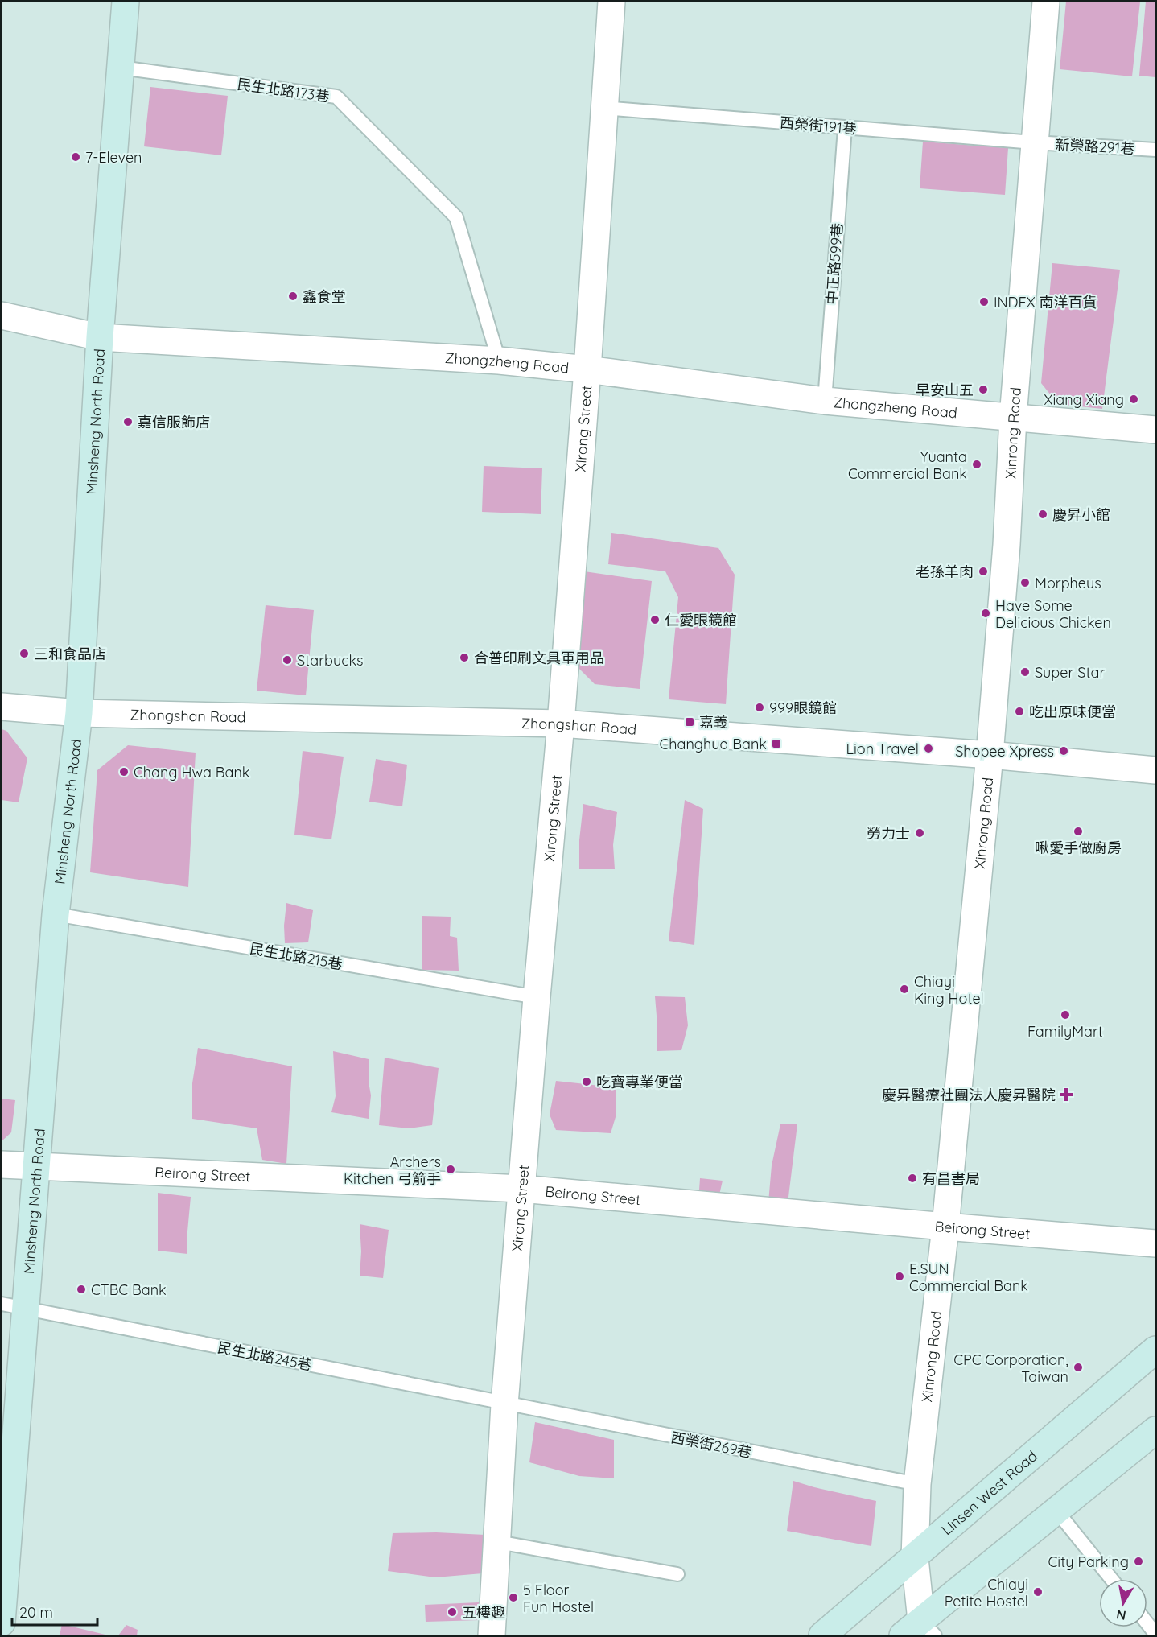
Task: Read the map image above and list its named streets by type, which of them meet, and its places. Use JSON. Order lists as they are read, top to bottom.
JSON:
{
  "streets": {
    "main road": ["Minsheng North Road", "Linsen West Road"],
    "street": [
      "Zhongzheng Road",
      "Xirong Street",
      "Xinrong Road",
      "Zhongshan Road",
      "Beirong Street"
    ],
    "lane": [
      "民生北路173巷",
      "西榮街191巷",
      "新榮路291巷",
      "中正路599巷",
      "民生北路215巷",
      "民生北路245巷",
      "西榮街269巷"
    ]
  },
  "crossings": [
    ["民生北路173巷", "Zhongzheng Road"],
    ["民生北路173巷", "Minsheng North Road"],
    ["西榮街191巷", "新榮路291巷"],
    ["西榮街191巷", "中正路599巷"],
    ["西榮街191巷", "Xirong Street"],
    ["西榮街191巷", "Xinrong Road"],
    ["新榮路291巷", "Xinrong Road"],
    ["中正路599巷", "Zhongzheng Road"],
    ["Zhongzheng Road", "Minsheng North Road"],
    ["Zhongzheng Road", "Xirong Street"],
    ["Zhongzheng Road", "Xinrong Road"],
    ["Minsheng North Road", "Zhongshan Road"],
    ["Minsheng North Road", "民生北路215巷"],
    ["Minsheng North Road", "Beirong Street"],
    ["Minsheng North Road", "民生北路245巷"],
    ["Xirong Street", "Zhongshan Road"],
    ["Xirong Street", "民生北路215巷"],
    ["Xirong Street", "Beirong Street"],
    ["Xirong Street", "民生北路245巷"],
    ["Xirong Street", "西榮街269巷"],
    ["Xinrong Road", "Zhongshan Road"],
    ["Xinrong Road", "Beirong Street"],
    ["Xinrong Road", "西榮街269巷"],
    ["Xinrong Road", "Linsen West Road"],
    ["民生北路245巷", "西榮街269巷"]
  ],
  "places": {
    "other": [
      "7-Eleven",
      "鑫食堂",
      "INDEX 南洋百貨",
      "早安山五",
      "Xiang Xiang",
      "嘉信服飾店",
      "Yuanta Commercial Bank",
      "慶昇小館",
      "老孫羊肉",
      "Morpheus",
      "Have Some Delicious Chicken",
      "仁愛眼鏡館",
      "三和食品店",
      "合普印刷文具軍用品",
      "Starbucks",
      "Super Star",
      "999眼鏡館",
      "吃出原味便當",
      "Lion Travel",
      "Shopee Xpress",
      "Chang Hwa Bank",
      "啾愛手做廚房",
      "勞力士",
      "Chiayi King Hotel",
      "FamilyMart",
      "吃寶專業便當",
      "Archers Kitchen 弓箭手",
      "有昌書局",
      "E.SUN Commercial Bank",
      "CTBC Bank",
      "CPC Corporation, Taiwan",
      "City Parking",
      "Chiayi Petite Hostel",
      "5 Floor Fun Hostel",
      "五樓趣"
    ],
    "transit": ["嘉義", "Changhua Bank"],
    "health": ["慶昇醫療社團法人慶昇醫院"]
  },
  "scale_bar": "20 m",
  "north": "bottom"
}
